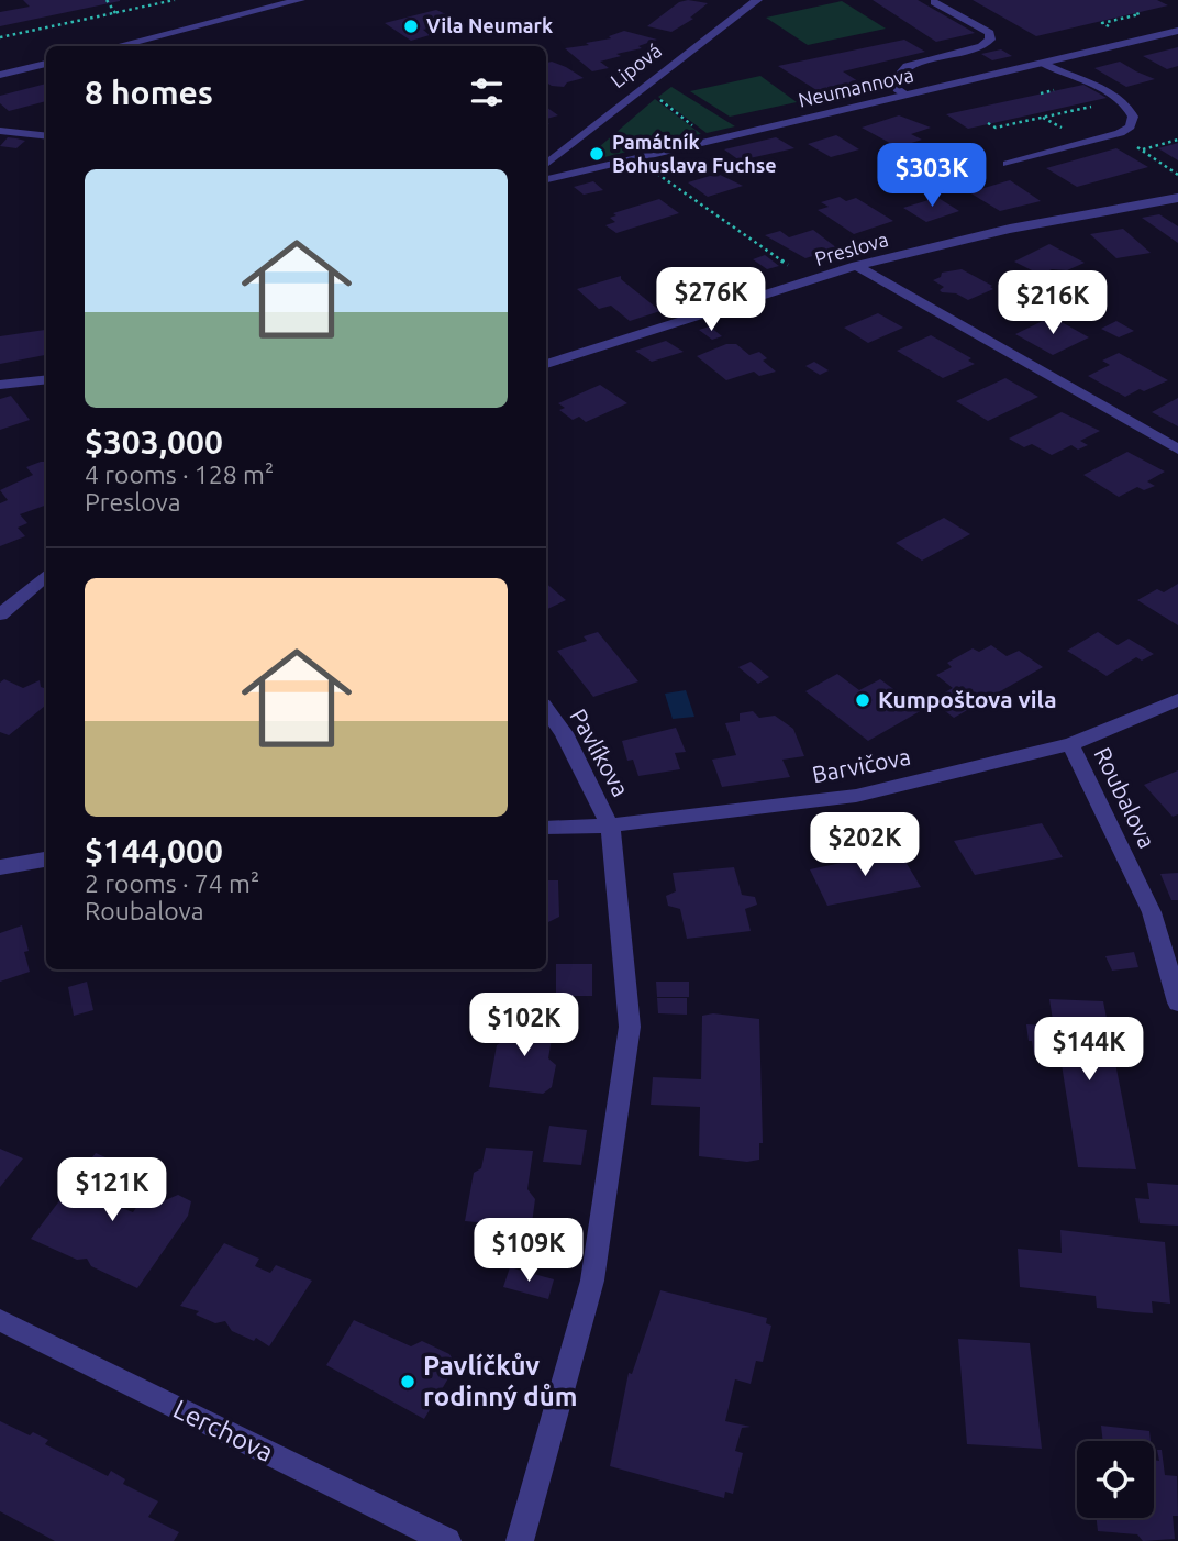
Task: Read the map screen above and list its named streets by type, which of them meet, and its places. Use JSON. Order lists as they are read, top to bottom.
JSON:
{
  "streets": {
    "street": [
      "Lipová",
      "Neumannova",
      "Preslova",
      "Pavlíkova",
      "Barvičova",
      "Roubalova",
      "Lerchova"
    ]
  },
  "crossings": [
    ["Pavlíkova", "Barvičova"],
    ["Barvičova", "Roubalova"]
  ],
  "places": [
    "Vila Neumark",
    "Památník Bohuslava Fuchse",
    "Kumpoštova vila",
    "Pavlíčkův rodinný dům"
  ],
  "page": {
    "heading": "8 homes",
    "list": [
      {
        "name": "$303,000",
        "note": "4 rooms · 128 m² · Preslova"
      },
      {
        "name": "$144,000",
        "note": "2 rooms · 74 m² · Roubalova"
      }
    ],
    "price": [
      "$303K",
      "$276K",
      "$216K",
      "$202K",
      "$102K",
      "$144K",
      "$121K",
      "$109K"
    ]
  }
}
